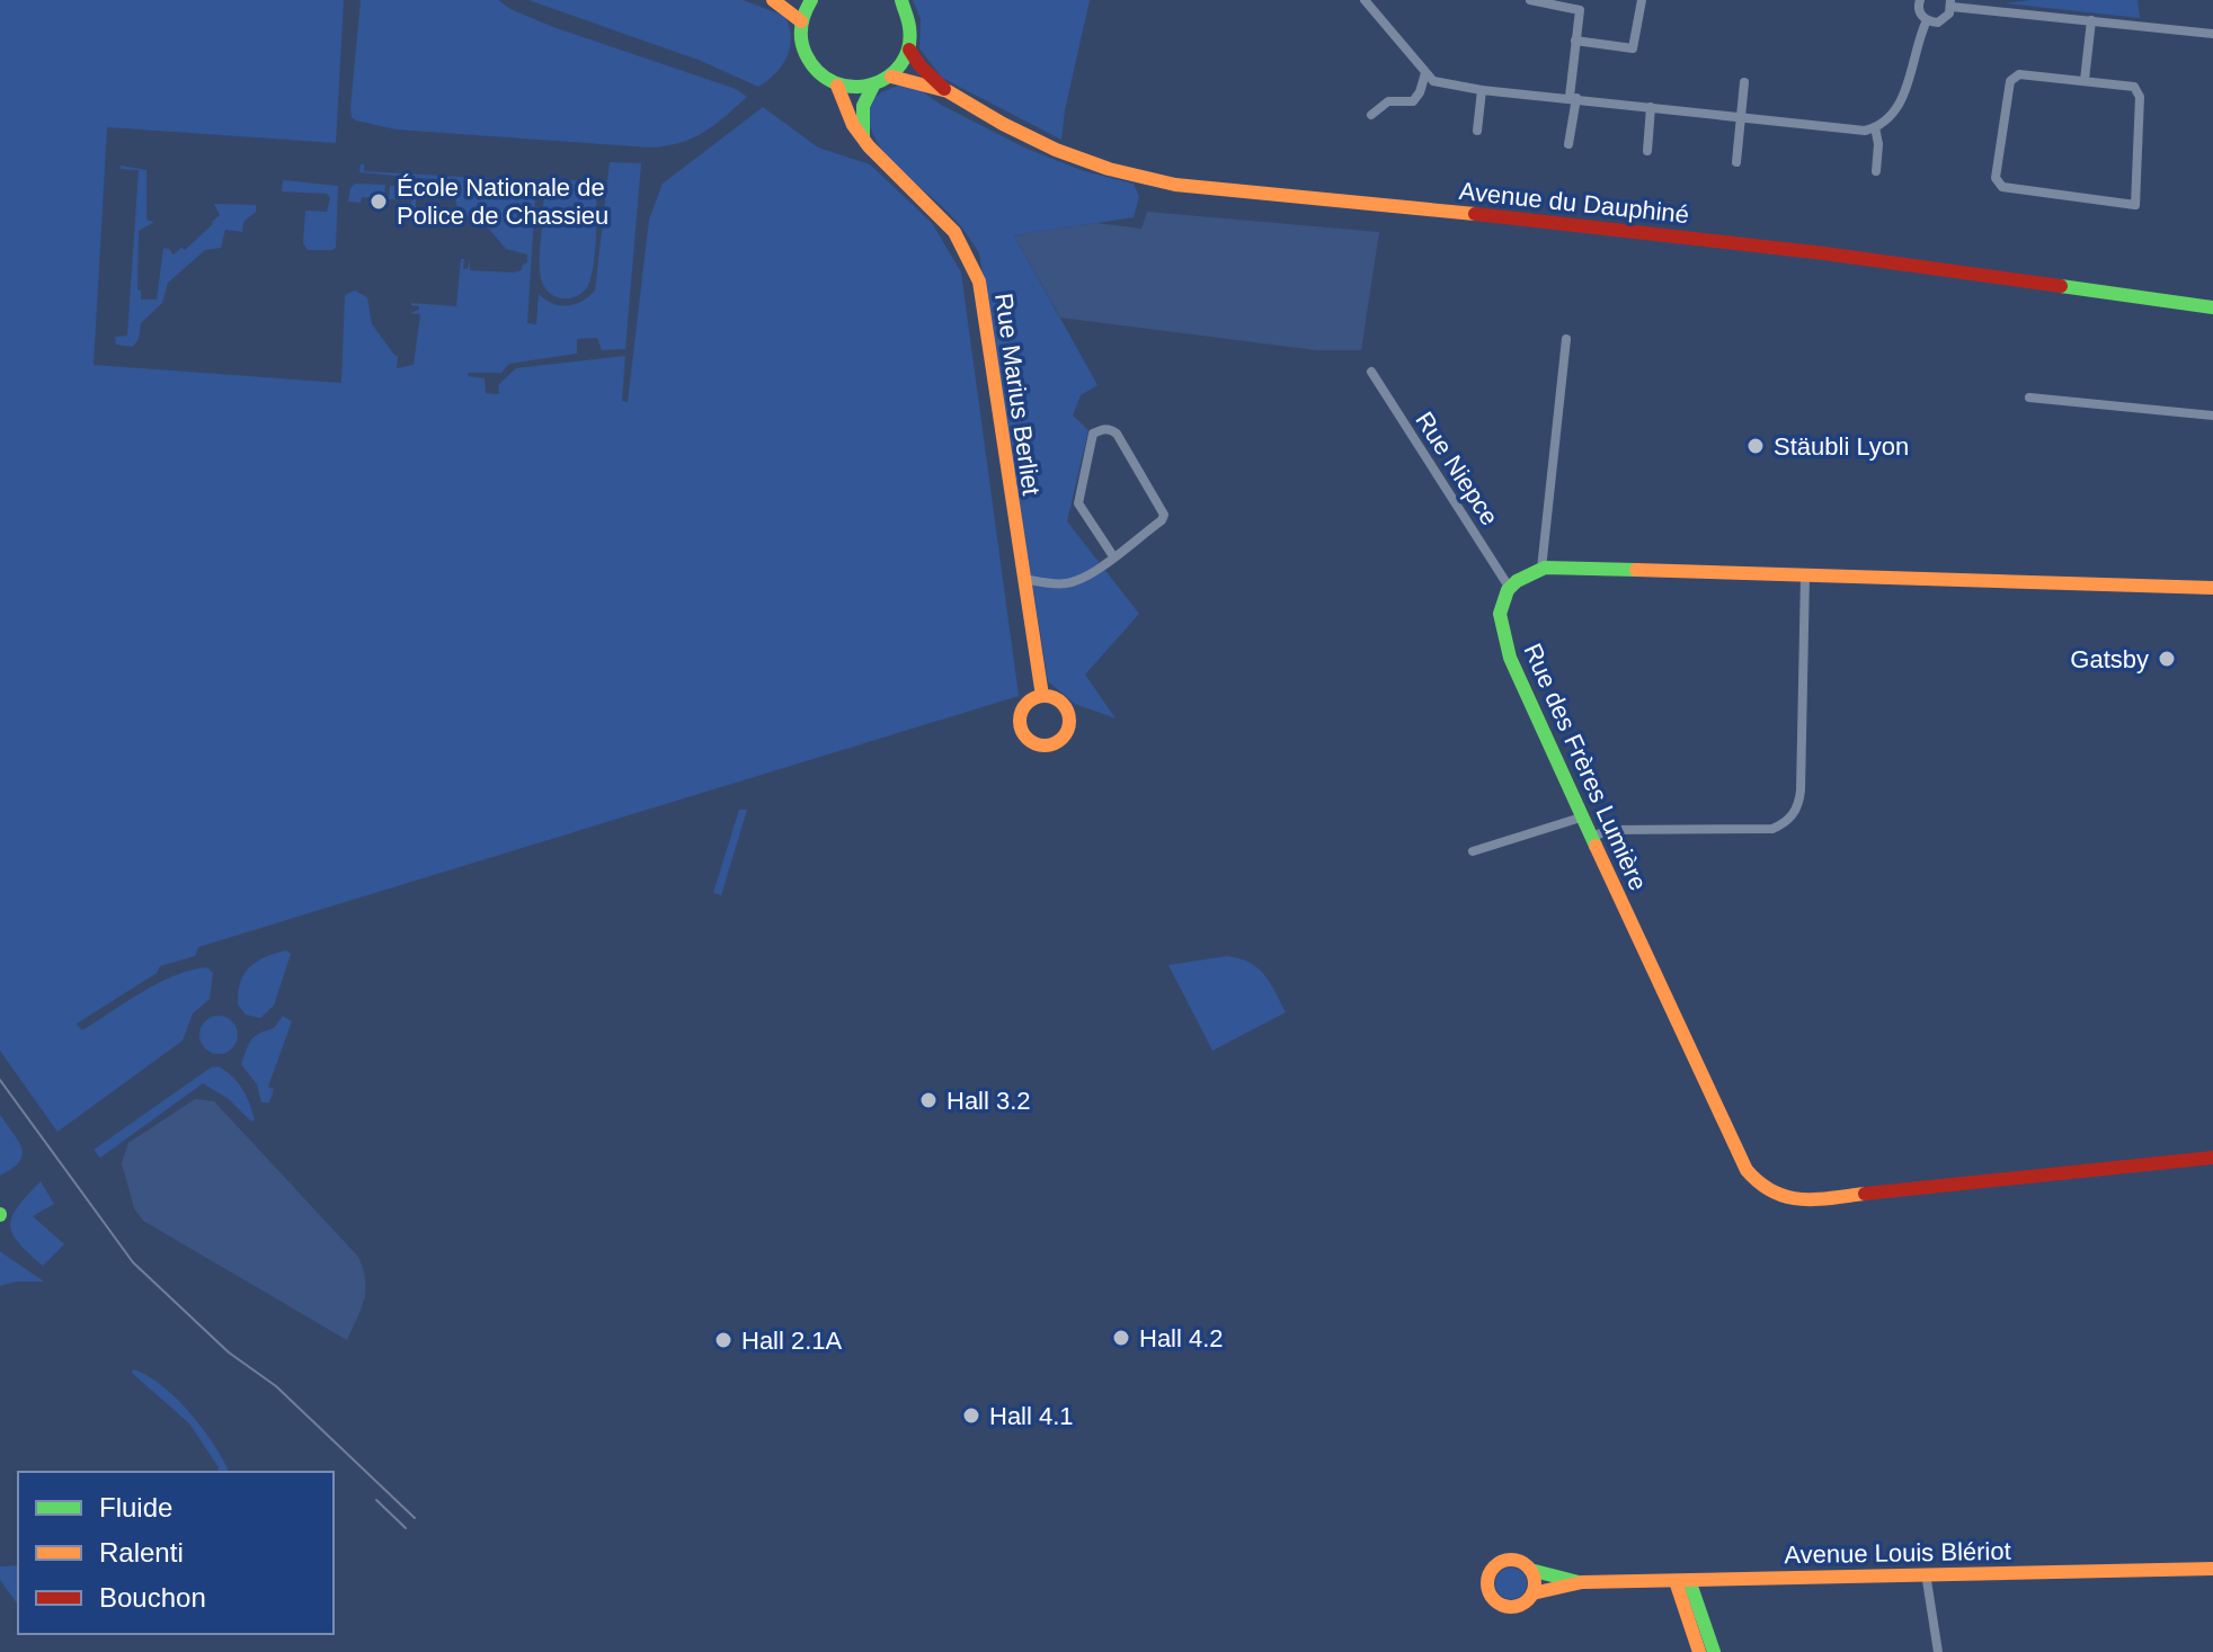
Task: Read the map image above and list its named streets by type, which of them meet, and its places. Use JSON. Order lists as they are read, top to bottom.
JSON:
{
  "streets": {
    "street": [
      "Avenue du Dauphiné",
      "Rue Marius Berliet",
      "Rue Niepce",
      "Rue des Frères Lumière",
      "Avenue Louis Blériot"
    ]
  },
  "crossings": [
    ["Rue Niepce", "Rue des Frères Lumière"]
  ],
  "places": [
    "École Nationale de Police de Chassieu",
    "Stäubli Lyon",
    "Gatsby",
    "Hall 3.2",
    "Hall 4.2",
    "Hall 2.1A",
    "Hall 4.1"
  ],
  "legend": ["Fluide", "Ralenti", "Bouchon"]
}
